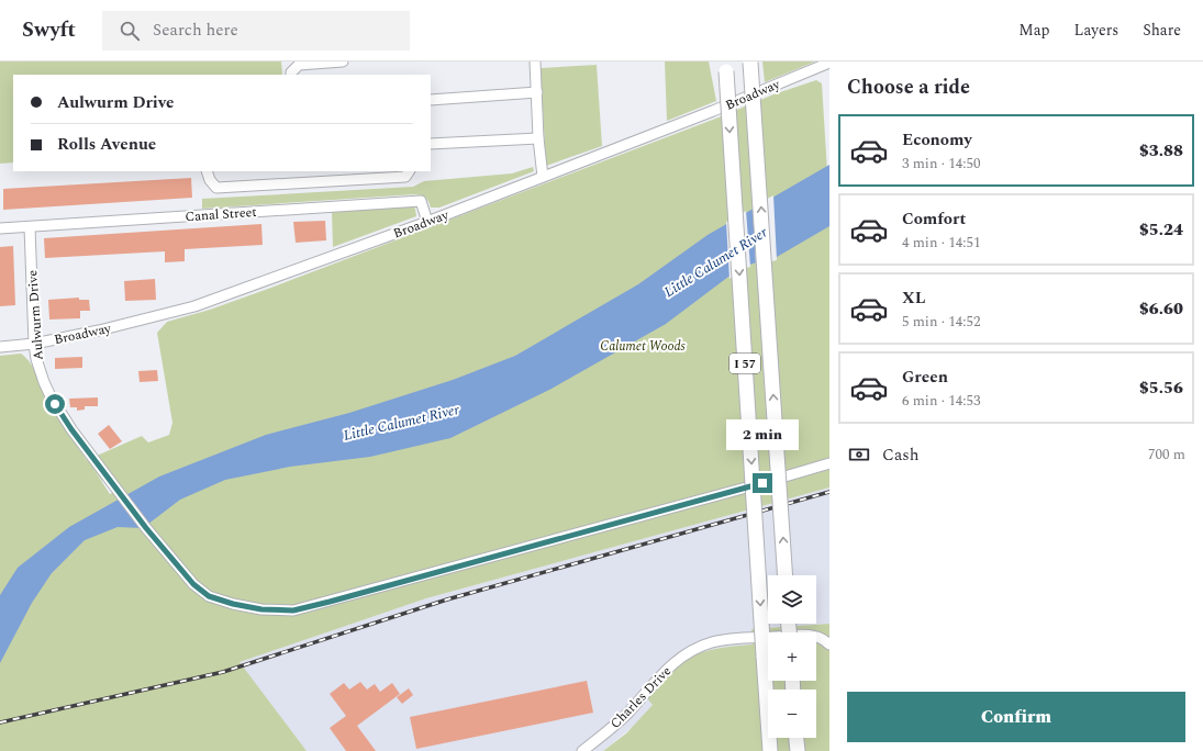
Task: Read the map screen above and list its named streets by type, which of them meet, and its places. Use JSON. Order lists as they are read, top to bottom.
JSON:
{
  "streets": {
    "highway": ["I 57"],
    "street": [
      "Broadway",
      "Canal Street",
      "Aulwurm Drive",
      "Charles Drive"
    ]
  },
  "crossings": [
    ["Broadway", "Canal Street"],
    ["Broadway", "Aulwurm Drive"],
    ["Canal Street", "Aulwurm Drive"]
  ],
  "water": ["Little Calumet River"],
  "parks": ["Calumet Woods"],
  "page": {
    "header": "Swyft",
    "search": "Search here",
    "nav": ["Map", "Layers", "Share"],
    "heading": "Choose a ride",
    "banner": ["Aulwurm Drive", "Rolls Avenue"],
    "list": [
      {
        "name": "Economy",
        "note": "3 min · 14:50",
        "value": "$3.88"
      },
      {
        "name": "Comfort",
        "note": "4 min · 14:51",
        "value": "$5.24"
      },
      {
        "name": "XL",
        "note": "5 min · 14:52",
        "value": "$6.60"
      },
      {
        "name": "Green",
        "note": "6 min · 14:53",
        "value": "$5.56"
      }
    ],
    "bubble": "2 min",
    "pay": ["Cash", "700 m"],
    "map_buttons": ["+", "−"],
    "buttons": "Confirm"
  }
}
